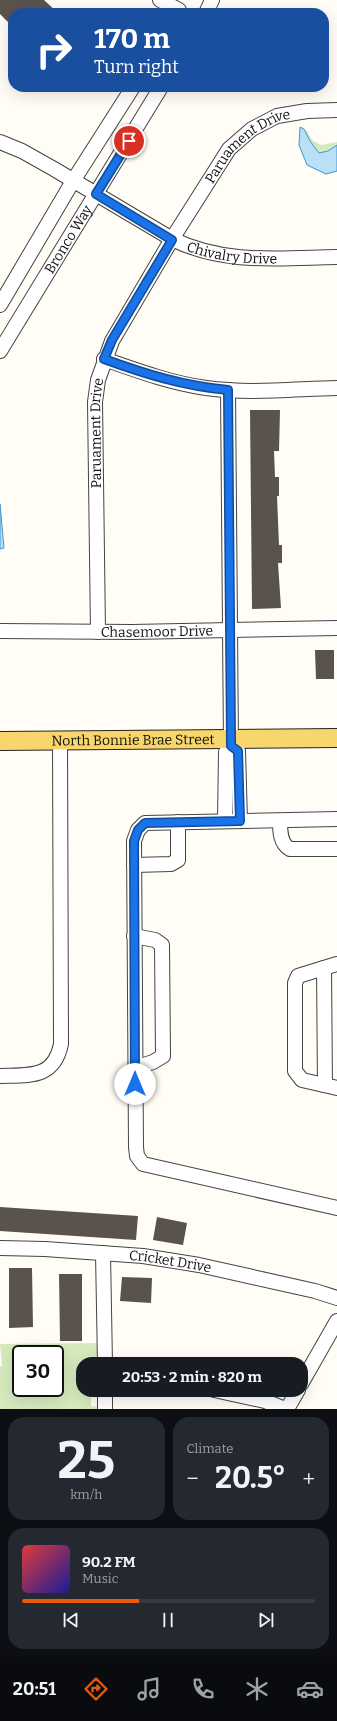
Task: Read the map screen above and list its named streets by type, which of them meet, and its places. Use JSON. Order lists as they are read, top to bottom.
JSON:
{
  "streets": {
    "main road": ["North Bonnie Brae Street"],
    "street": [
      "Paruament Drive",
      "Bronco Way",
      "Chivalry Drive",
      "Chasemoor Drive",
      "Cricket Drive"
    ]
  },
  "crossings": [
    ["Paruament Drive", "Chivalry Drive"],
    ["Paruament Drive", "Chasemoor Drive"],
    ["Bronco Way", "Chivalry Drive"]
  ],
  "page": {
    "turn": ["170 m", "Turn right"],
    "limit": "30",
    "trip": "20:53 · 2 min · 820 m",
    "tile": [
      ["25", "km/h"],
      "Climate"
    ],
    "heat": ["−", "20.5°", "+"],
    "song": ["90.2 FM", "Music"],
    "tabs": "20:51"
  }
}
